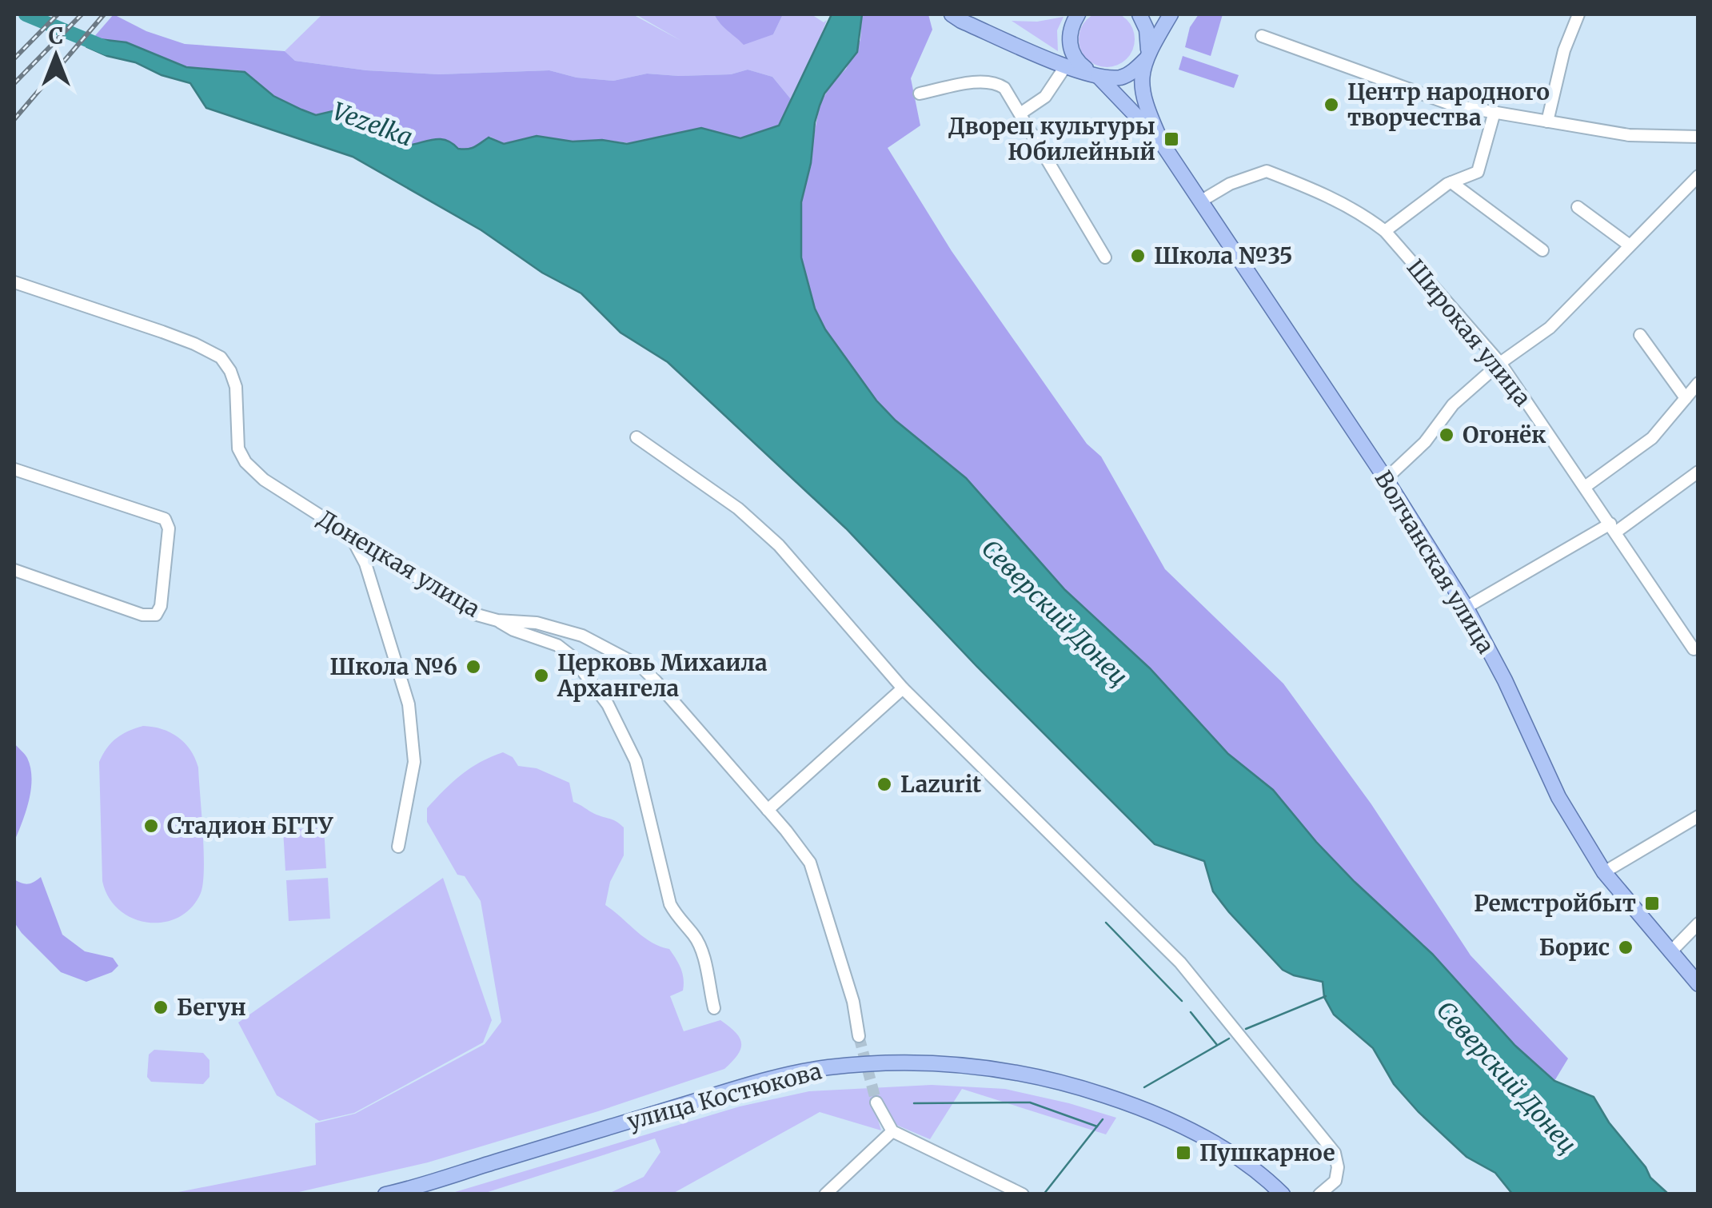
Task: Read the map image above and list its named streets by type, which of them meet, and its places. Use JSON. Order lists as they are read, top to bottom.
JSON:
{
  "streets": {
    "main road": ["Волчанская улица", "улица Костюкова"],
    "street": ["Широкая улица", "Донецкая улица"]
  },
  "crossings": [
    ["Широкая улица", "Волчанская улица"]
  ],
  "water": ["Vezelka", "Северский Донец"],
  "places": {
    "other": [
      "Центр народного творчества",
      "Школа №35",
      "Огонёк",
      "Школа №6",
      "Церковь Михаила Архангела",
      "Lazurit",
      "Стадион БГТУ",
      "Борис",
      "Бегун"
    ],
    "transit": ["Дворец культуры Юбилейный", "Ремстройбыт", "Пушкарное"]
  },
  "north": "top"
}
